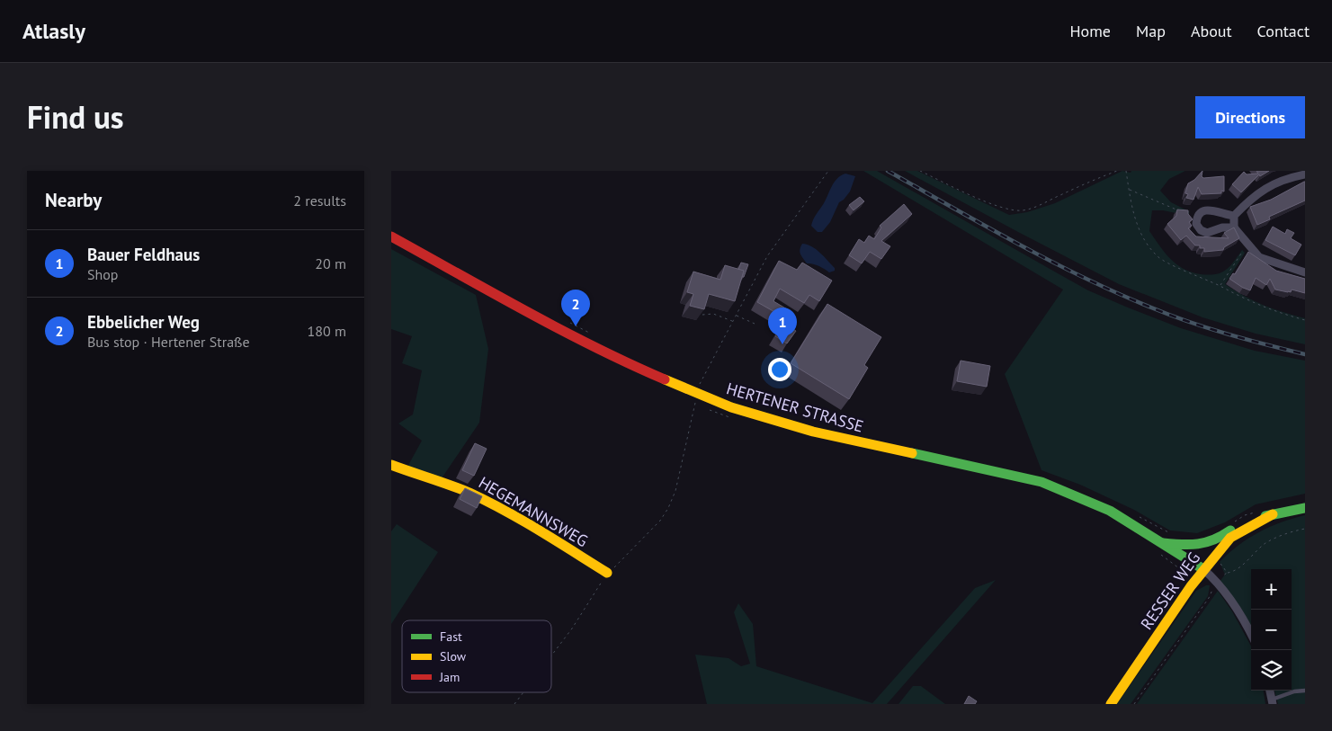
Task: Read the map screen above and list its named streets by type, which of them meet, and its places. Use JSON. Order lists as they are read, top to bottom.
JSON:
{
  "streets": {
    "main road": ["HERTENER STRASSE", "HEGEMANNSWEG", "RESSER WEG"]
  },
  "crossings": [
    ["HERTENER STRASSE", "RESSER WEG"]
  ],
  "legend": ["Fast", "Slow", "Jam"],
  "page": {
    "header": "Atlasly",
    "nav": [
      "Home",
      "Map",
      "About",
      "Contact"
    ],
    "title": "Find us",
    "buttons": "Directions",
    "heading": ["Nearby", "2 results"],
    "list": [
      {
        "mark": "1",
        "name": "Bauer Feldhaus",
        "note": "Shop",
        "value": "20 m"
      },
      {
        "mark": "2",
        "name": "Ebbelicher Weg",
        "note": "Bus stop · Hertener Straße",
        "value": "180 m"
      }
    ],
    "pins": ["2", "1"],
    "map_buttons": ["+", "−"]
  }
}
